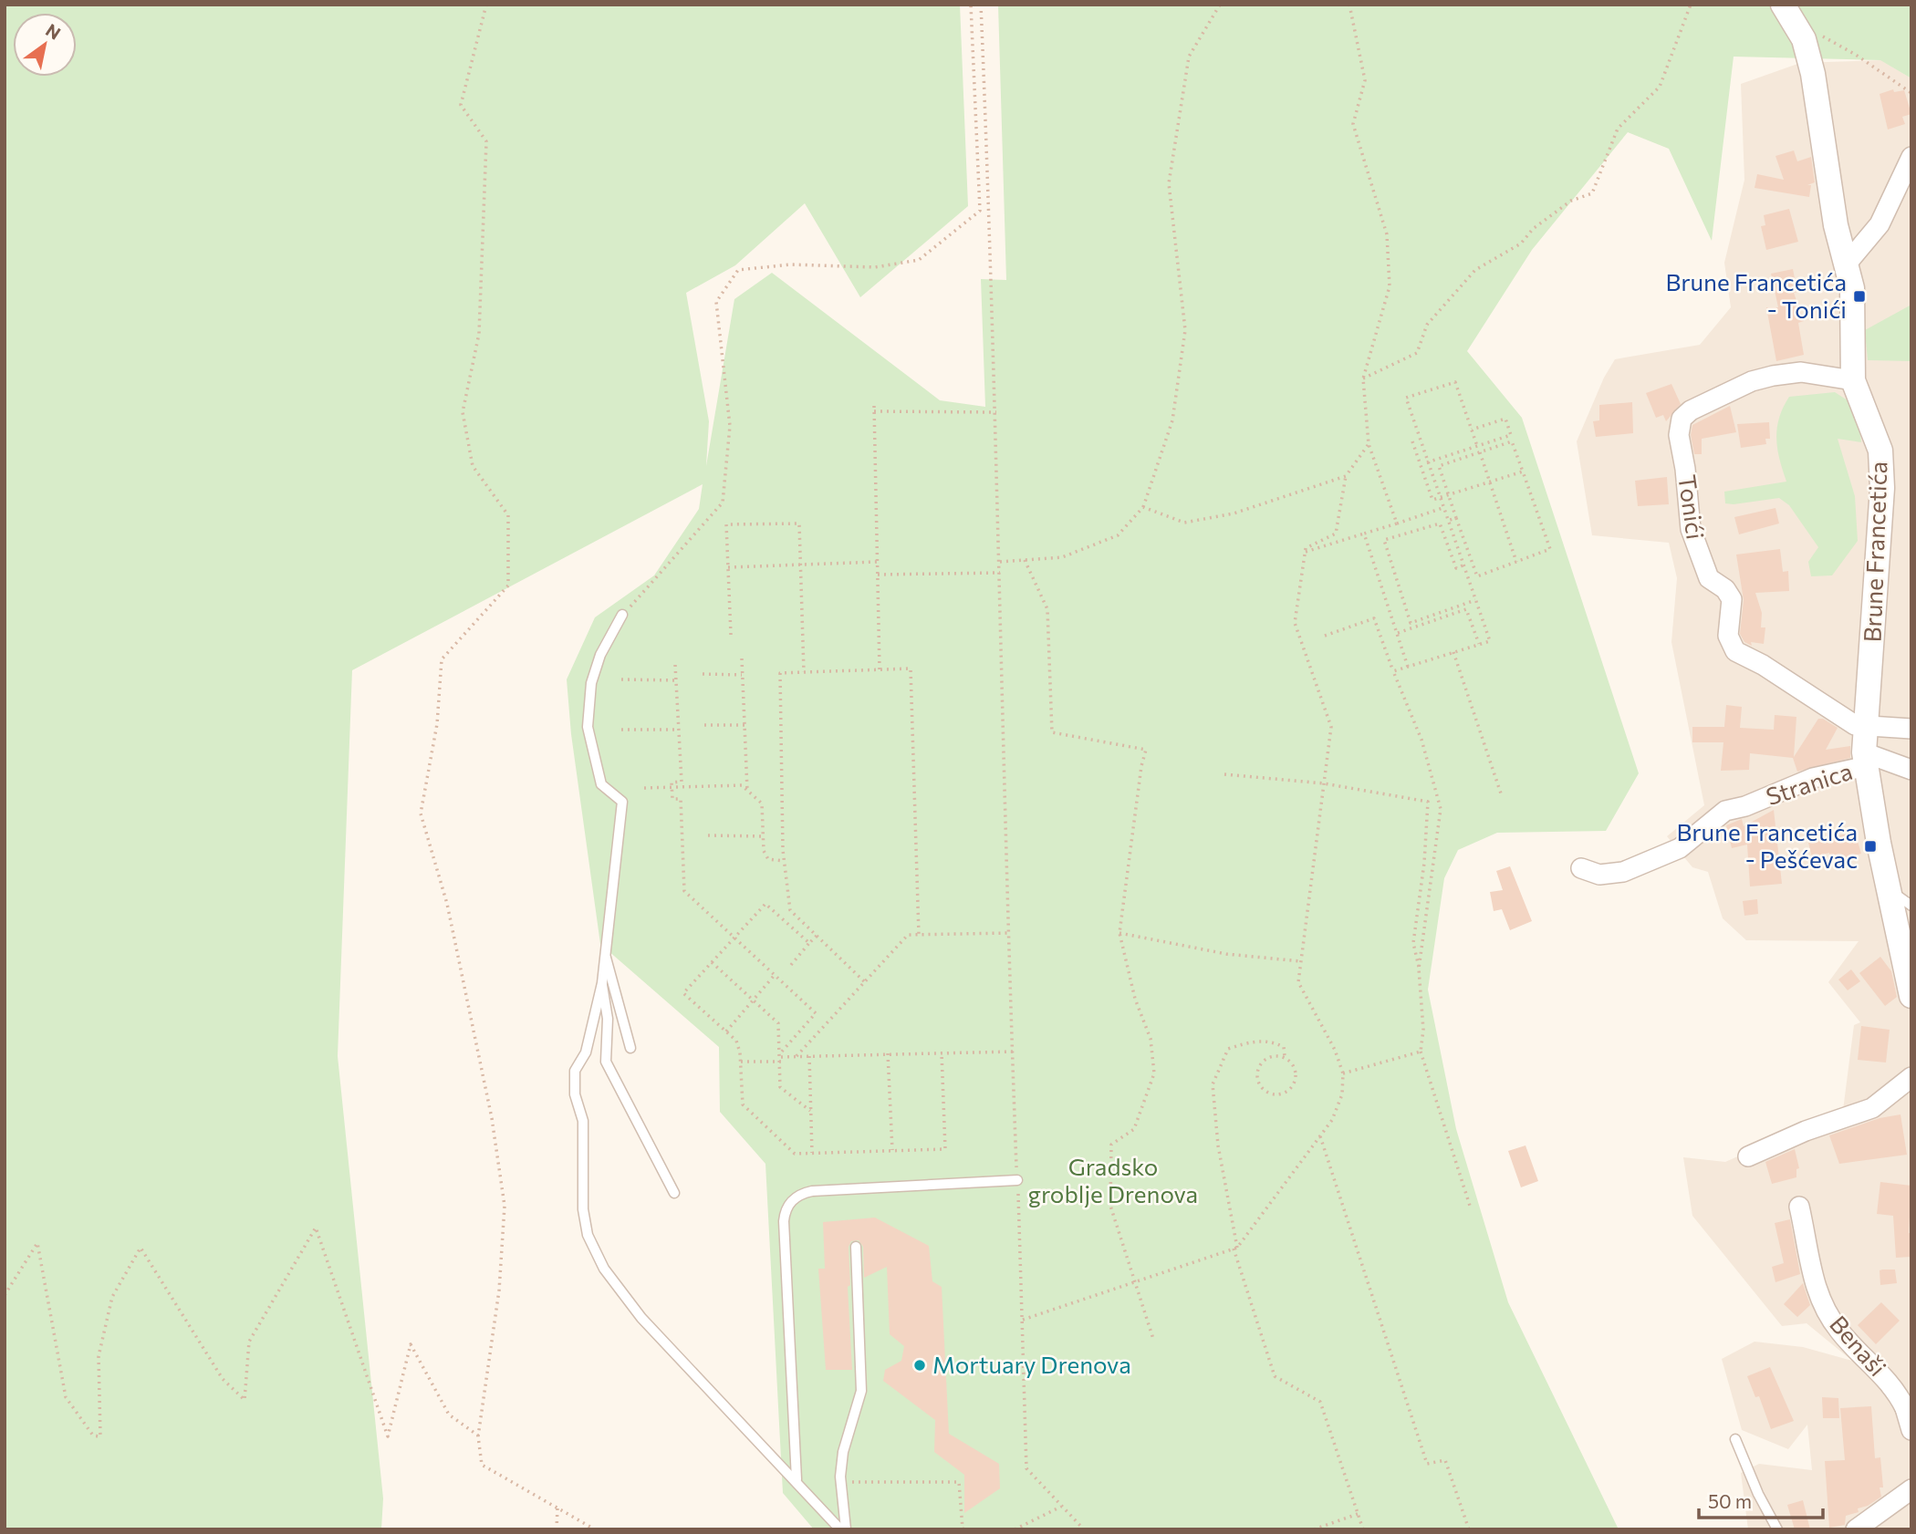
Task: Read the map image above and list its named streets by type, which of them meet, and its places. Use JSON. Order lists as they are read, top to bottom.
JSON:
{
  "streets": {
    "street": [
      "Tonići",
      "Brune Francetića",
      "Stranica",
      "Benaši"
    ]
  },
  "crossings": [
    ["Tonići", "Brune Francetića"],
    ["Brune Francetića", "Stranica"]
  ],
  "parks": ["Gradsko groblje Drenova"],
  "places": {
    "transit": ["Brune Francetića - Tonići", "Brune Francetića - Pešćevac"],
    "other": ["Mortuary Drenova"]
  },
  "scale_bar": "50 m",
  "north": "top right"
}
